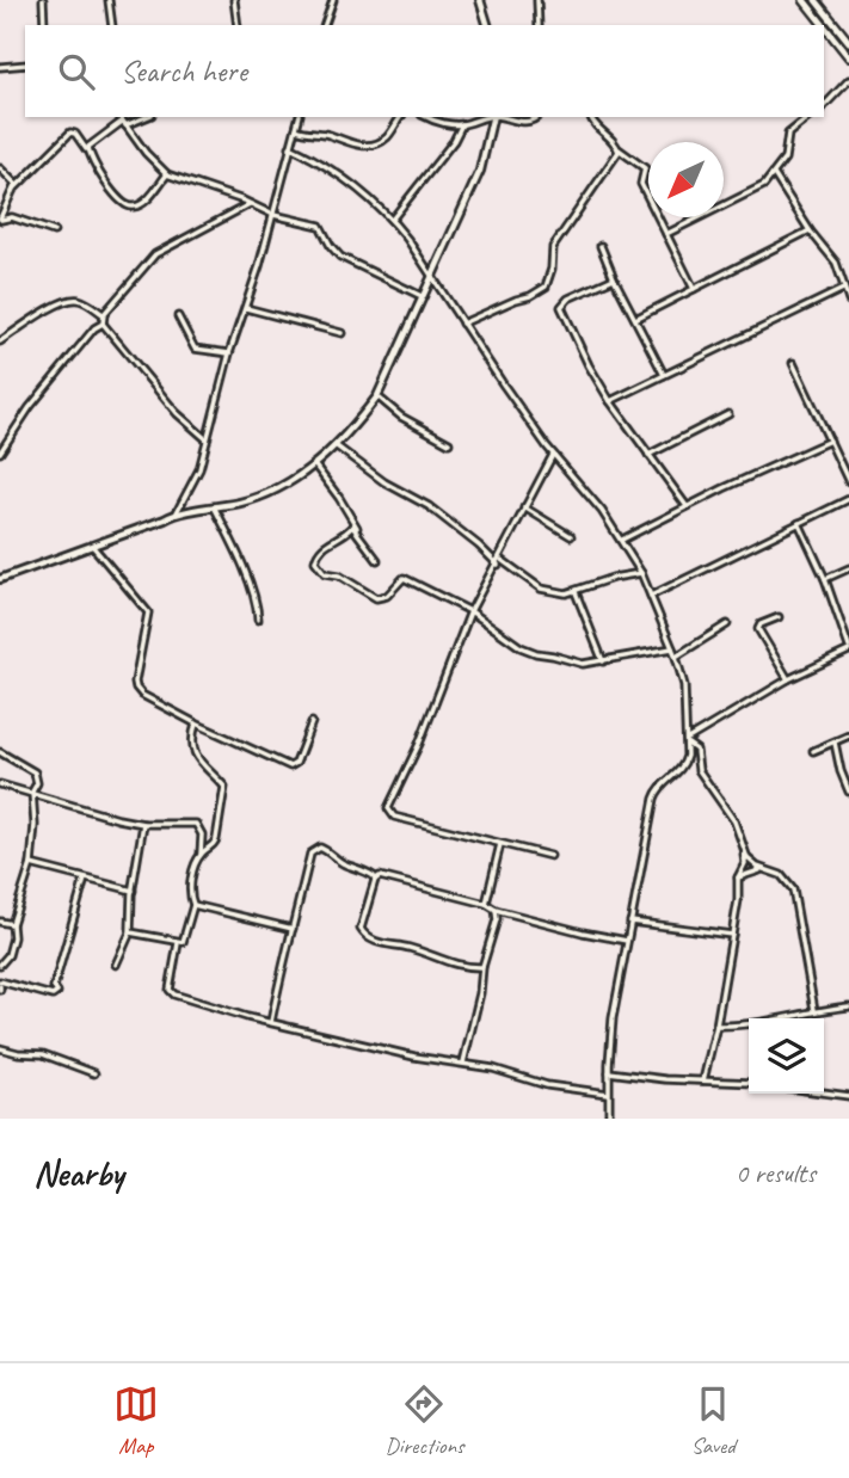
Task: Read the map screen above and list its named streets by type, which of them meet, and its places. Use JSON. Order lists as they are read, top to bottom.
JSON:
{
  "north": "bottom left",
  "page": {
    "search": "Search here",
    "heading": ["Nearby", "0 results"],
    "nav": ["Map", "Directions", "Saved"]
  }
}
